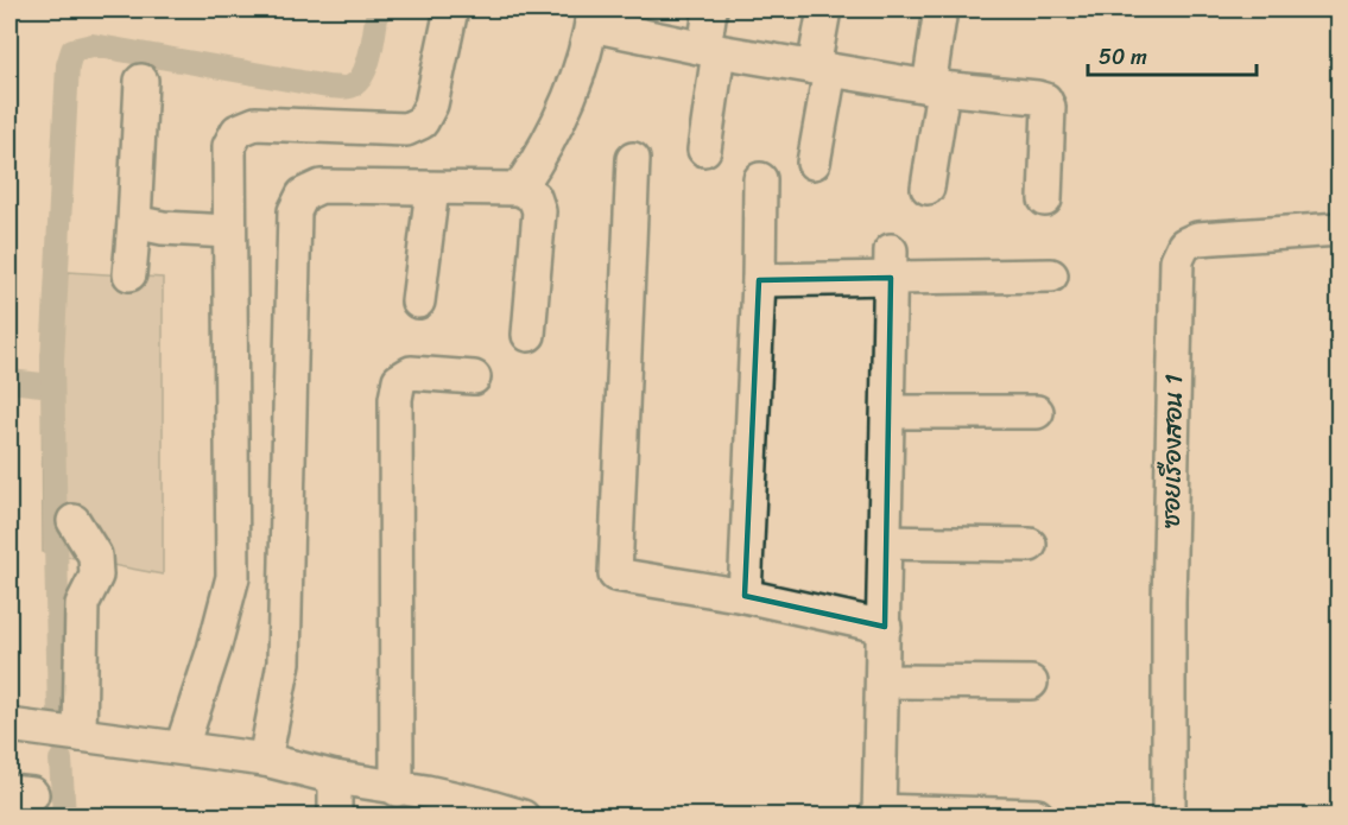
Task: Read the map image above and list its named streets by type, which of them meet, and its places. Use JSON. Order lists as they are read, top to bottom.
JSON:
{
  "streets": {
    "street": ["ซอยเรืองสอน 1"]
  },
  "scale_bar": "50 m"
}
